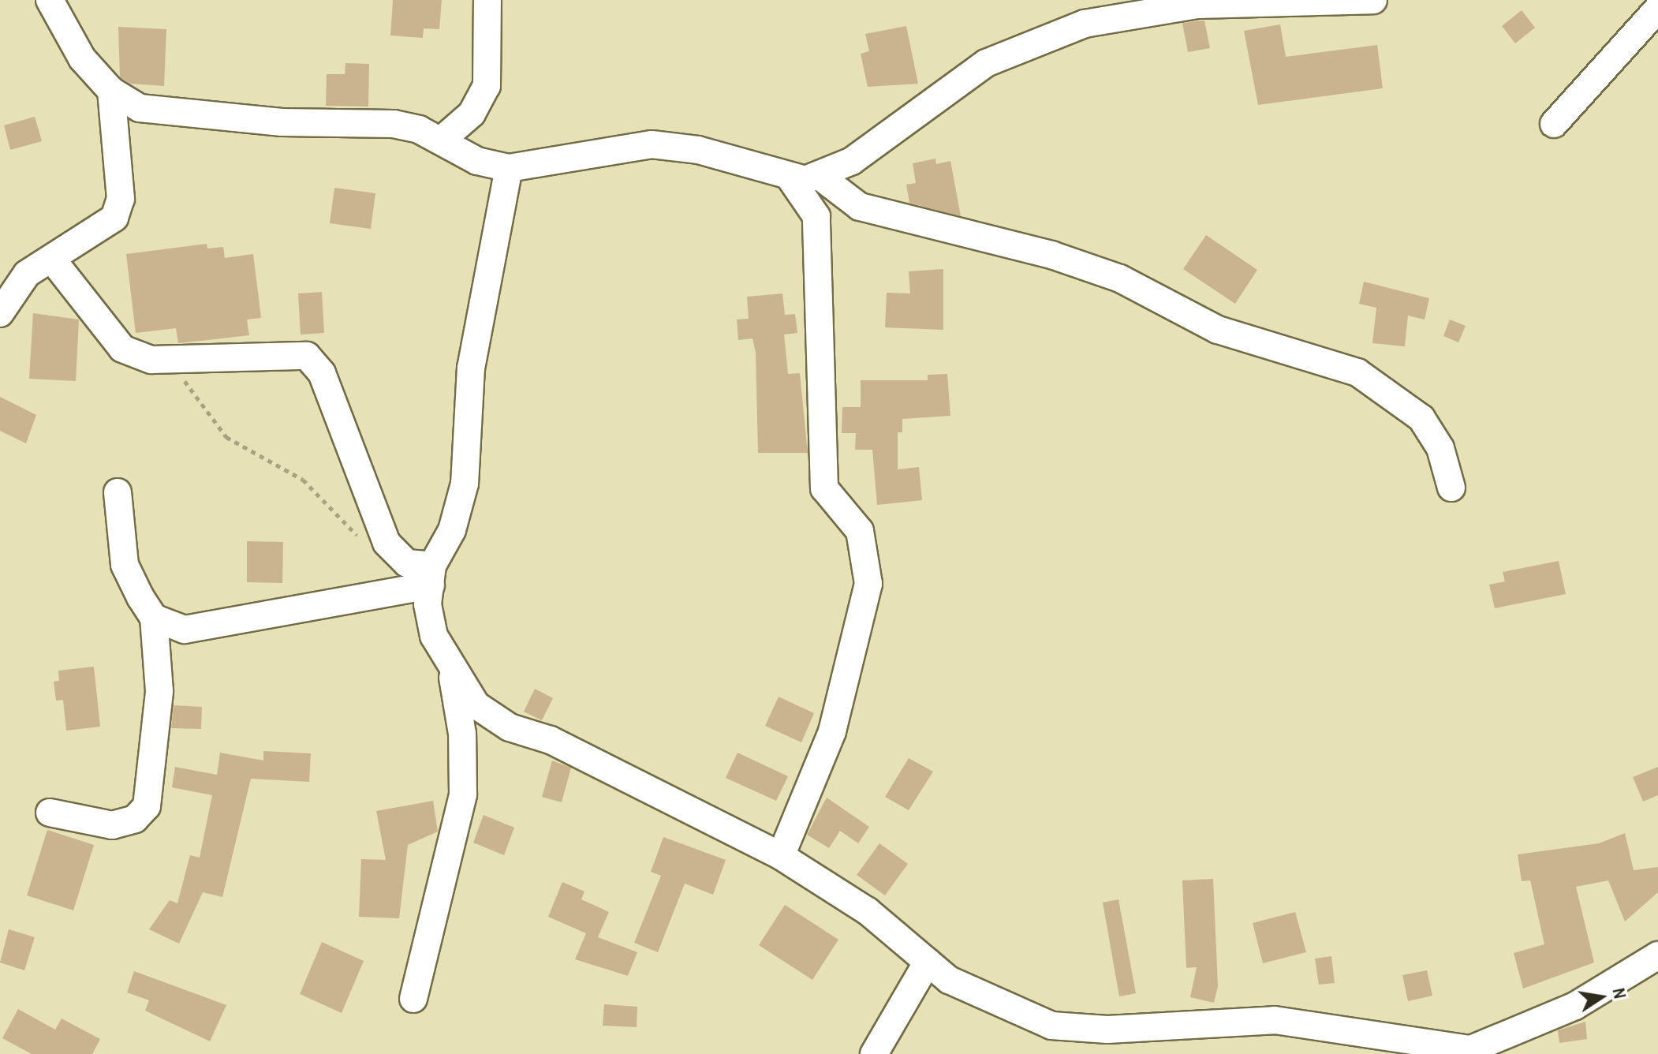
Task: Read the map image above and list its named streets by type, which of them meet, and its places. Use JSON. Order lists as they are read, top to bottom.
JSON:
{
  "north": "right"
}
